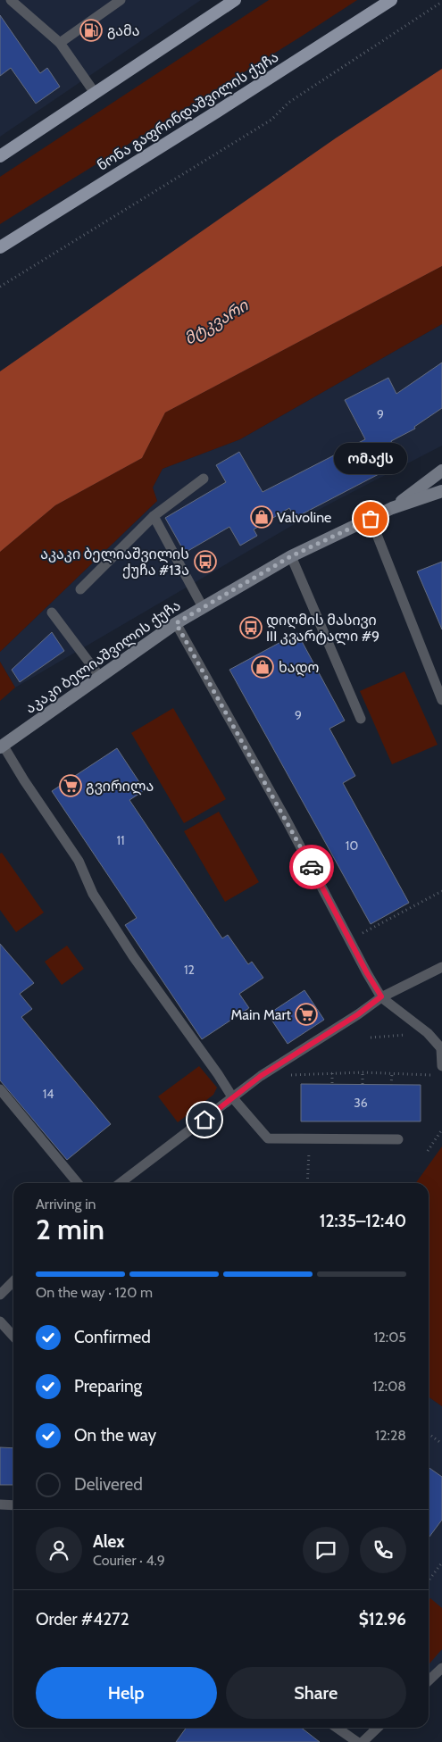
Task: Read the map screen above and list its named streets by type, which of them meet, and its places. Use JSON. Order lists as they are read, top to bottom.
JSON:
{
  "streets": {
    "main road": ["ნონა გაფრინდაშვილის ქუჩა", "აკაკი ბელიაშვილის ქუჩა"]
  },
  "water": ["მტკვარი"],
  "places": {
    "fuel station": ["გამა"],
    "shop": ["Valvoline", "ხადო"],
    "other": ["ომაქს"],
    "bus stop": ["აკაკი ბელიაშვილის ქუჩა #13ა", "დიღმის მასივი III კვარტალი #9"],
    "supermarket": ["გვირილა", "Main Mart"]
  },
  "house_numbers": [
    "9",
    "9",
    "11",
    "10",
    "12",
    "14",
    "36"
  ],
  "page": {
    "bubble": "ომაქს",
    "heading": ["2 min", "Arriving in", "12:35–12:40"],
    "panel": [
      "Alex",
      "Courier · 4.9",
      "Order #4272",
      "$12.96"
    ],
    "bar": "On the way · 120 m",
    "list": [
      ["Confirmed", "12:05"],
      ["Preparing", "12:08"],
      ["On the way", "12:28"],
      "Delivered"
    ],
    "buttons": ["Help", "Share"]
  }
}
